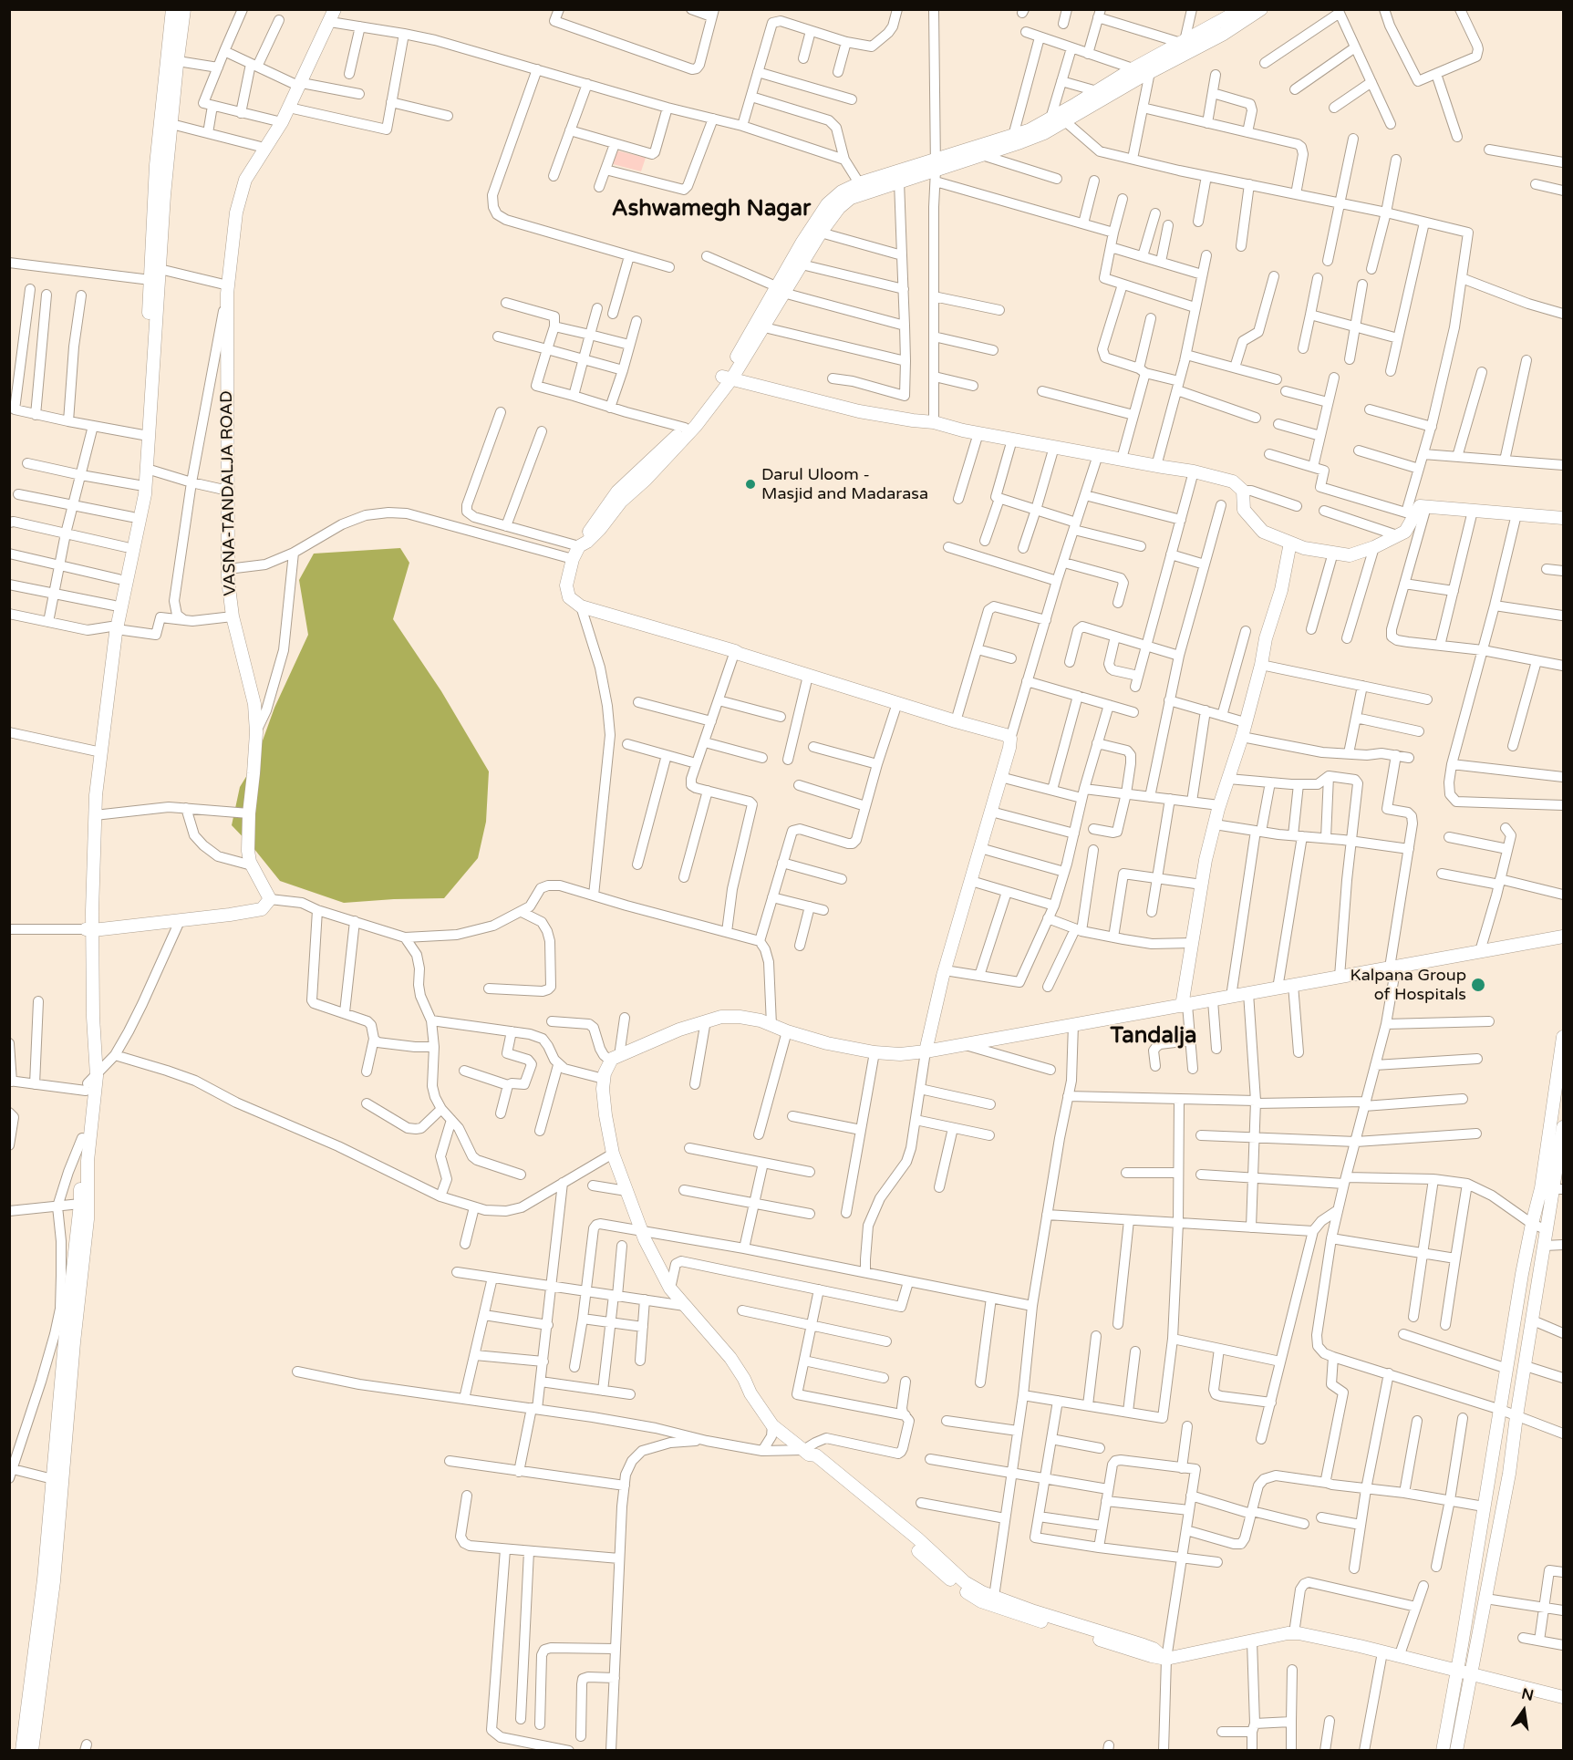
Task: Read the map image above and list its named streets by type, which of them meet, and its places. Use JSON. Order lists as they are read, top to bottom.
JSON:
{
  "streets": {
    "street": ["VASNA-TANDALJA ROAD"]
  },
  "districts": ["Ashwamegh Nagar", "Tandalja"],
  "places": ["Darul Uloom - Masjid and Madarasa", "Kalpana Group of Hospitals"],
  "north": "top"
}
